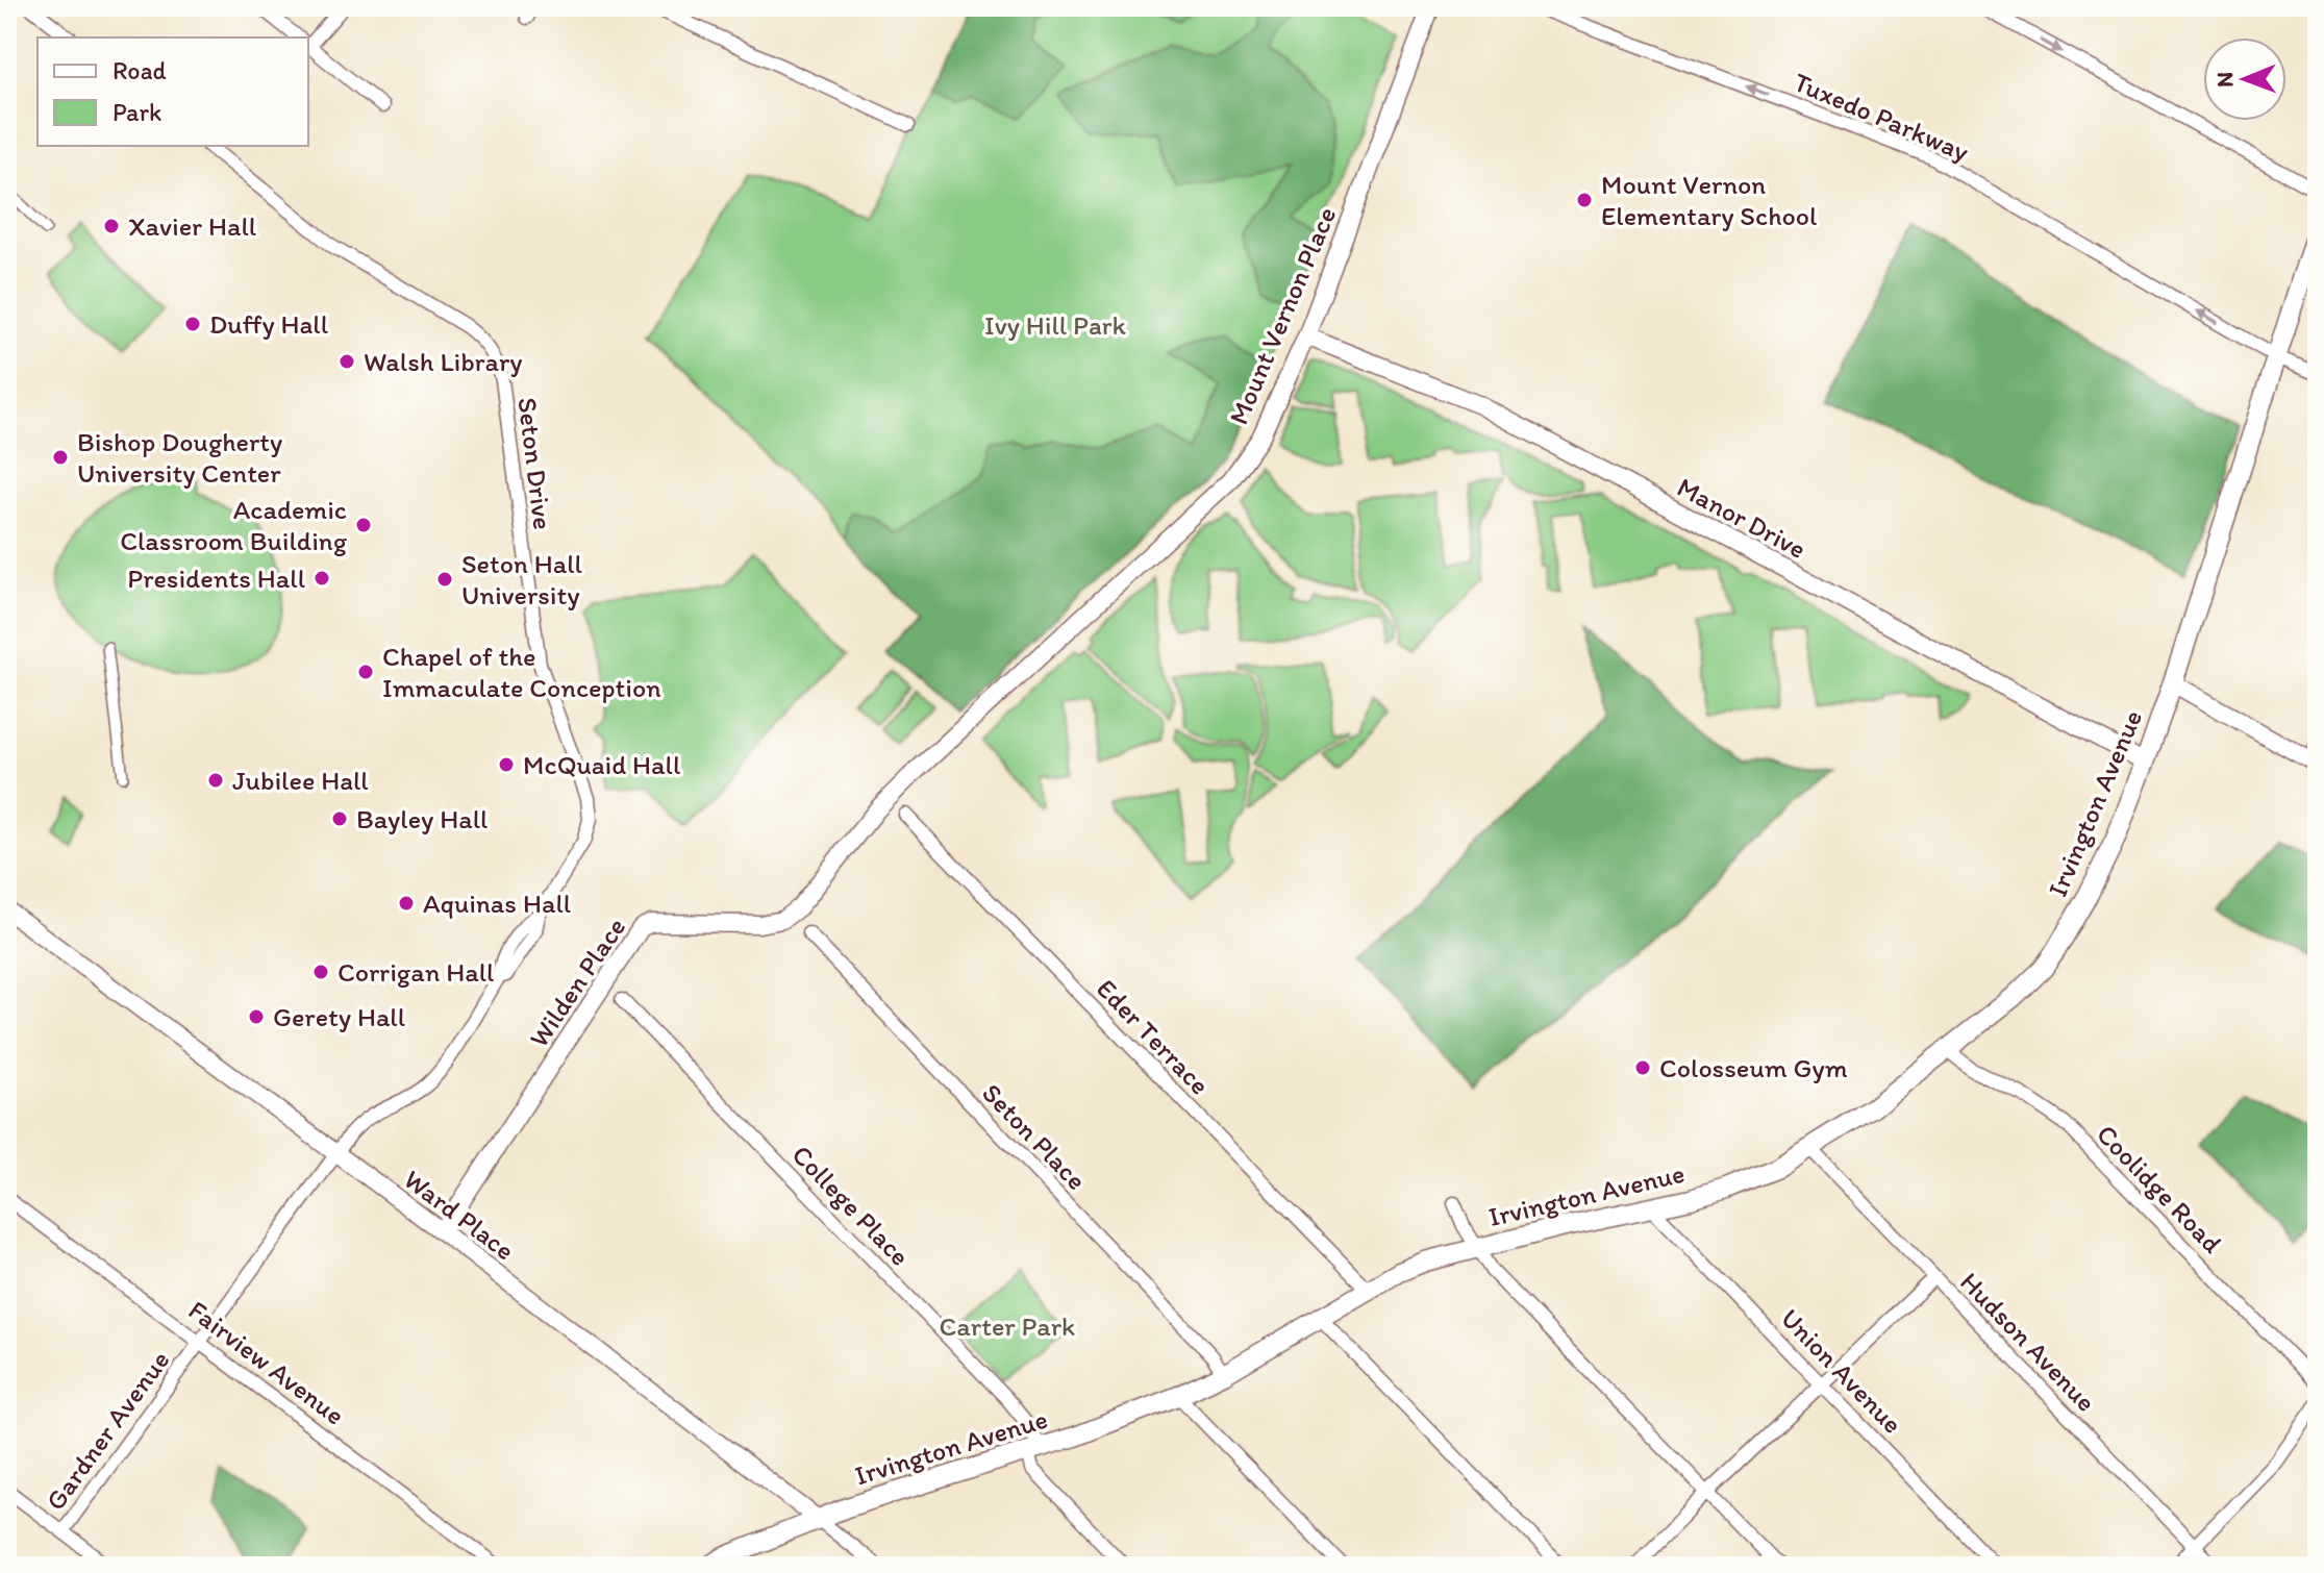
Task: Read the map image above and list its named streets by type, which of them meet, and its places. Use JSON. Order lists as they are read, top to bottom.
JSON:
{
  "streets": {
    "main road": ["Irvington Avenue"],
    "street": [
      "Tuxedo Parkway",
      "Mount Vernon Place",
      "Seton Drive",
      "Manor Drive",
      "Wilden Place",
      "Eder Terrace",
      "Seton Place",
      "Coolidge Road",
      "College Place",
      "Ward Place",
      "Hudson Avenue",
      "Fairview Avenue",
      "Union Avenue",
      "Gardner Avenue"
    ]
  },
  "crossings": [
    ["Tuxedo Parkway", "Irvington Avenue"],
    ["Mount Vernon Place", "Manor Drive"],
    ["Mount Vernon Place", "Wilden Place"],
    ["Seton Drive", "Ward Place"],
    ["Seton Drive", "Gardner Avenue"],
    ["Manor Drive", "Irvington Avenue"],
    ["Irvington Avenue", "Eder Terrace"],
    ["Irvington Avenue", "Seton Place"],
    ["Irvington Avenue", "Coolidge Road"],
    ["Irvington Avenue", "College Place"],
    ["Irvington Avenue", "Ward Place"],
    ["Irvington Avenue", "Hudson Avenue"],
    ["Irvington Avenue", "Union Avenue"],
    ["Wilden Place", "Ward Place"],
    ["Ward Place", "Gardner Avenue"],
    ["Fairview Avenue", "Gardner Avenue"]
  ],
  "one_way": ["Tuxedo Parkway"],
  "parks": ["Ivy Hill Park", "Carter Park"],
  "places": [
    "Mount Vernon Elementary School",
    "Xavier Hall",
    "Duffy Hall",
    "Walsh Library",
    "Bishop Dougherty University Center",
    "Academic Classroom Building",
    "Presidents Hall",
    "Seton Hall University",
    "Chapel of the Immaculate Conception",
    "McQuaid Hall",
    "Jubilee Hall",
    "Bayley Hall",
    "Aquinas Hall",
    "Corrigan Hall",
    "Gerety Hall",
    "Colosseum Gym"
  ],
  "legend": ["Road", "Park"],
  "north": "left"
}
